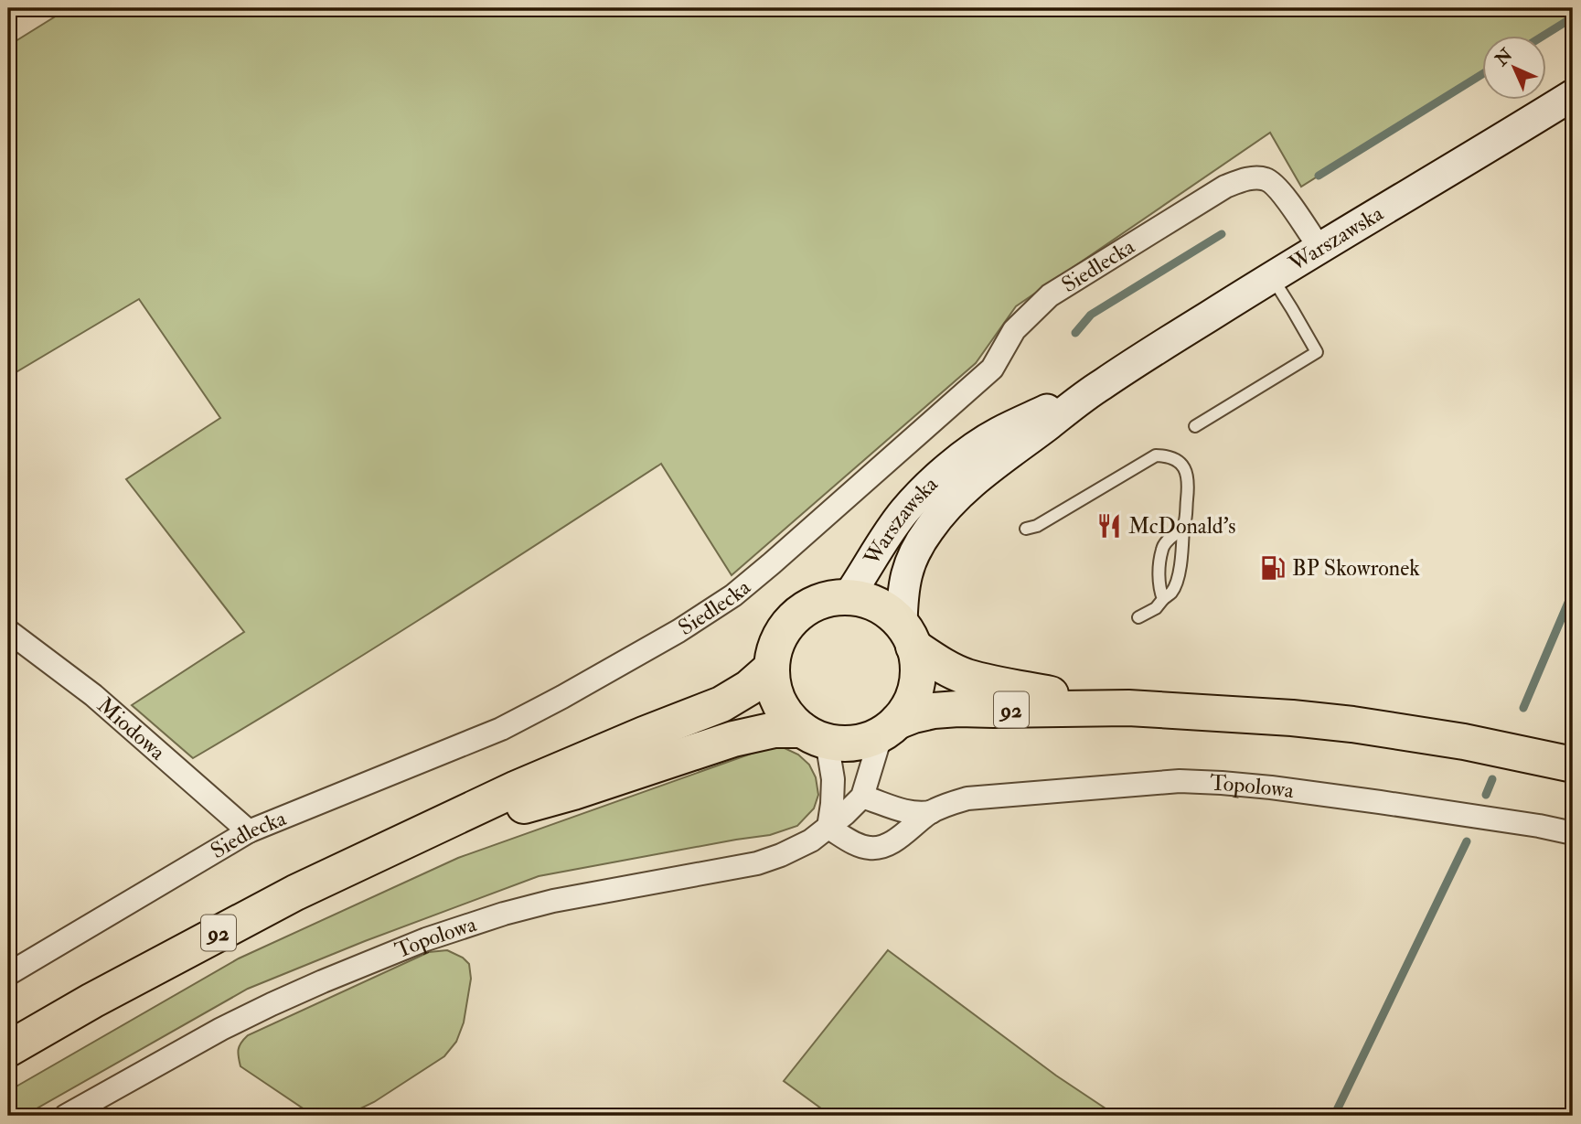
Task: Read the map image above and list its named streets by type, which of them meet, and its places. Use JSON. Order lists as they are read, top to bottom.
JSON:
{
  "streets": {
    "main road": ["Warszawska", "92"],
    "street": ["Siedlecka", "Miodowa", "Topolowa"]
  },
  "crossings": [
    ["Warszawska", "Siedlecka"],
    ["Warszawska", "92"],
    ["Siedlecka", "Miodowa"]
  ],
  "places": {
    "restaurant": ["McDonald's"],
    "fuel station": ["BP Skowronek"]
  },
  "north": "top left"
}
